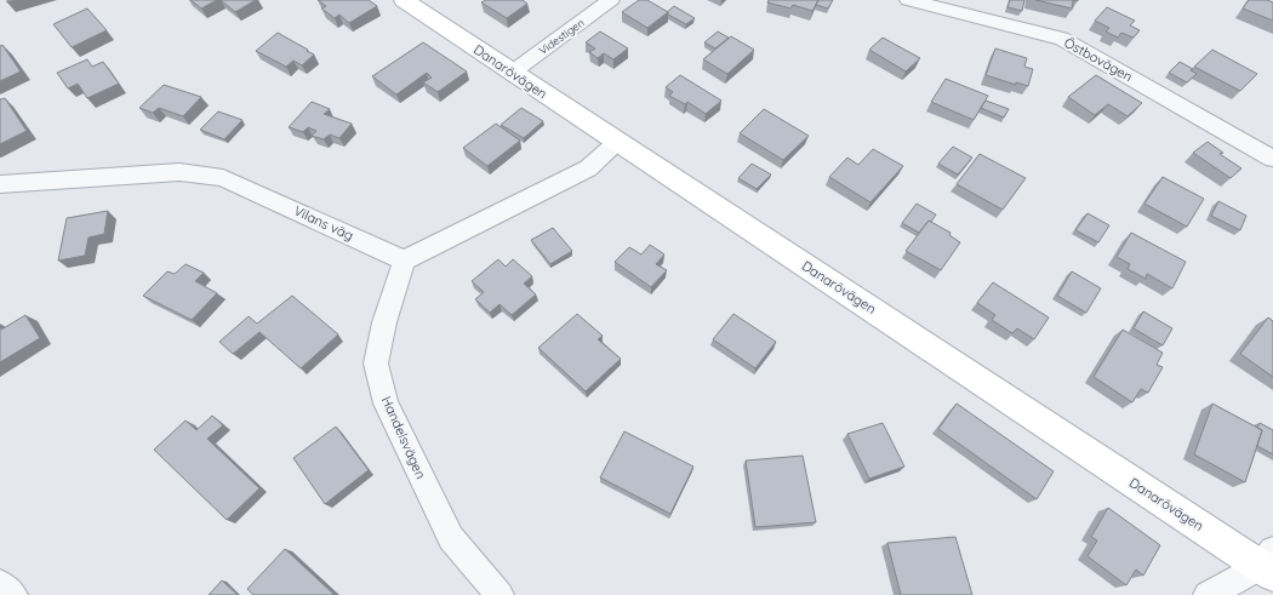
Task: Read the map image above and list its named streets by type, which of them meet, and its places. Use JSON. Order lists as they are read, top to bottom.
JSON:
{
  "streets": {
    "street": [
      "Videstigen",
      "Östbovägen",
      "Danarövägen",
      "Vilans väg",
      "Handelsvägen"
    ]
  },
  "crossings": [
    ["Videstigen", "Danarövägen"],
    ["Vilans väg", "Handelsvägen"]
  ]
}
